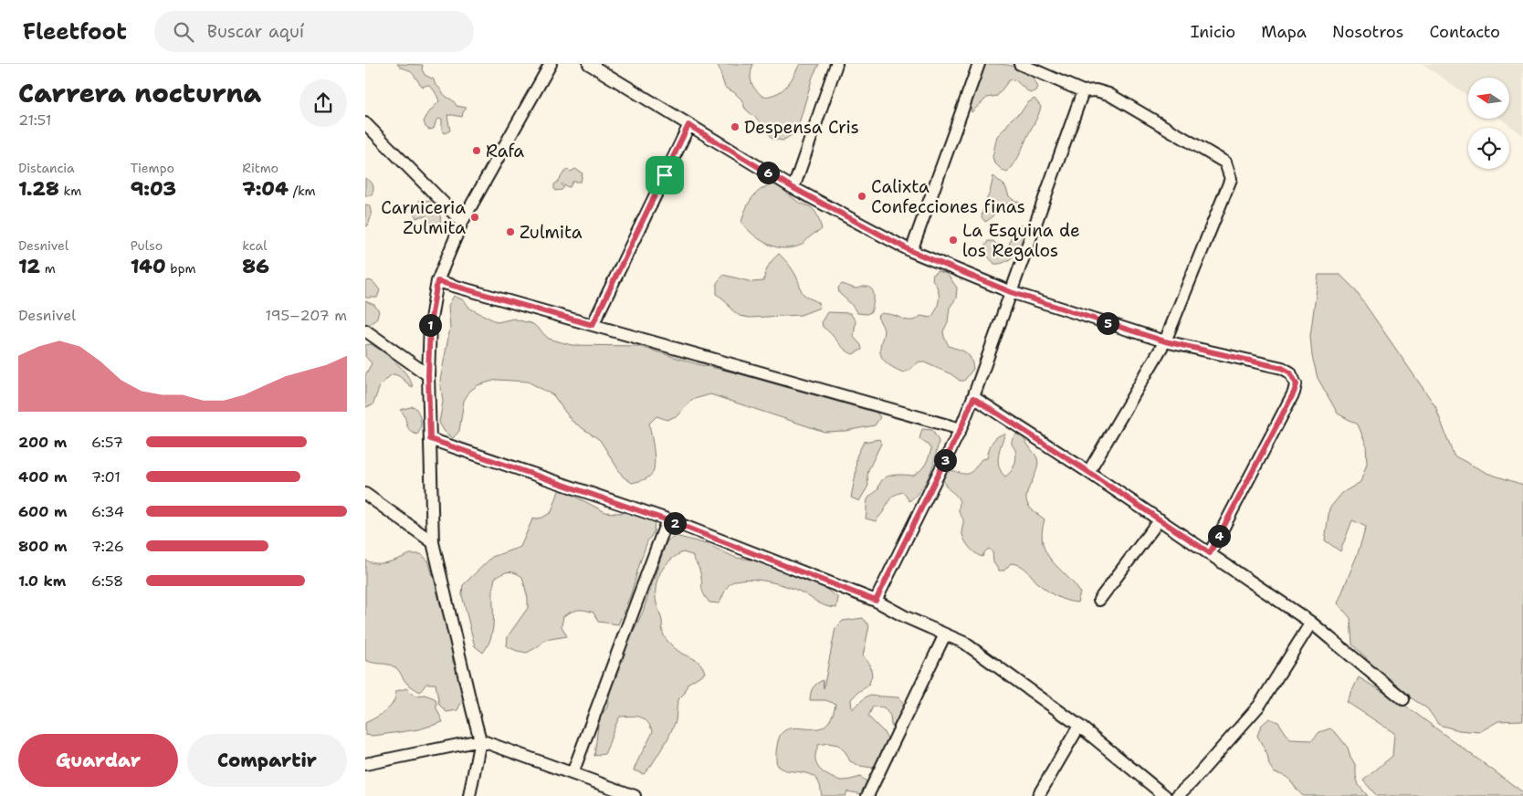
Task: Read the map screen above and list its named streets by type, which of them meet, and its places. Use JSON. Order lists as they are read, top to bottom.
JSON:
{
  "places": [
    "Despensa Cris",
    "Rafa",
    "Calixta Confecciones finas",
    "Carniceria Zulmita",
    "Zulmita",
    "La Esquina de los Regalos"
  ],
  "north": "left",
  "page": {
    "header": "Fleetfoot",
    "search": "Buscar aquí",
    "nav": [
      "Inicio",
      "Mapa",
      "Nosotros",
      "Contacto"
    ],
    "heading": ["Carrera nocturna", "21:51"],
    "stats": [
      ["Distancia", "1.28 km"],
      ["Tiempo", "9:03"],
      ["Ritmo", "7:04 /km"],
      ["Desnivel", "12 m"],
      ["Pulso", "140 bpm"],
      ["kcal", "86"]
    ],
    "pins": [
      "6",
      "5",
      "1",
      "3",
      "2",
      "4"
    ],
    "chart": ["Desnivel", "195–207 m"],
    "list": [
      {
        "name": "200 m",
        "note": "6:57"
      },
      {
        "name": "400 m",
        "note": "7:01"
      },
      {
        "name": "600 m",
        "note": "6:34"
      },
      {
        "name": "800 m",
        "note": "7:26"
      },
      {
        "name": "1.0 km",
        "note": "6:58"
      }
    ],
    "buttons": ["Guardar", "Compartir"]
  }
}
